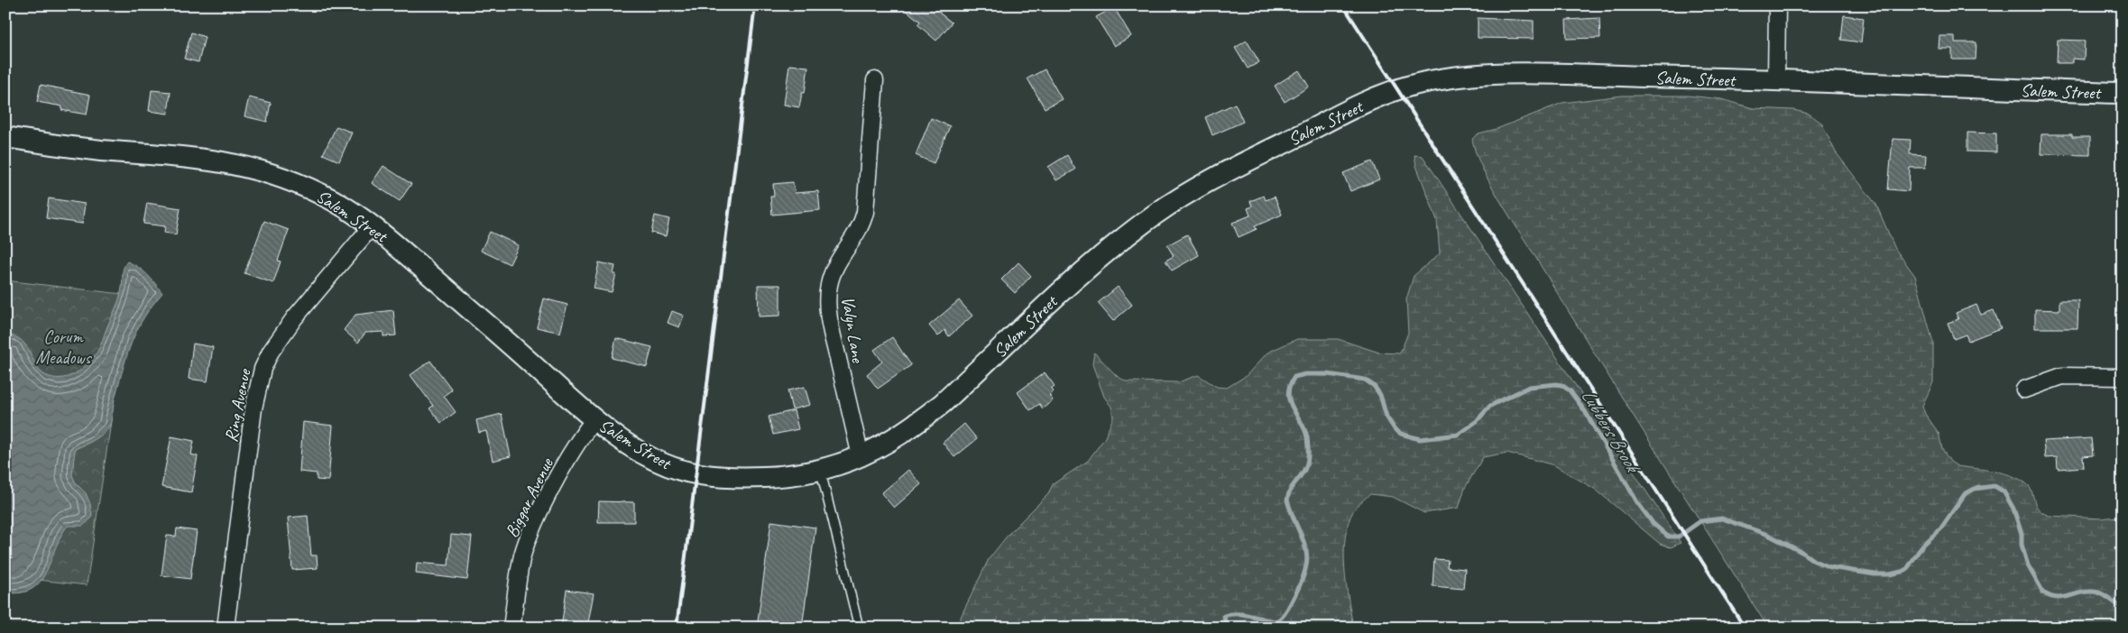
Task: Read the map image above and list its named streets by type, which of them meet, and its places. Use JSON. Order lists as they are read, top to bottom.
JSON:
{
  "streets": {
    "street": [
      "Salem Street",
      "Valyn Lane",
      "Ring Avenue",
      "Biggar Avenue"
    ]
  },
  "crossings": [
    ["Salem Street", "Valyn Lane"],
    ["Salem Street", "Ring Avenue"],
    ["Salem Street", "Biggar Avenue"]
  ],
  "water": ["Lubbers Brook"],
  "parks": ["Corum Meadows"]
}
